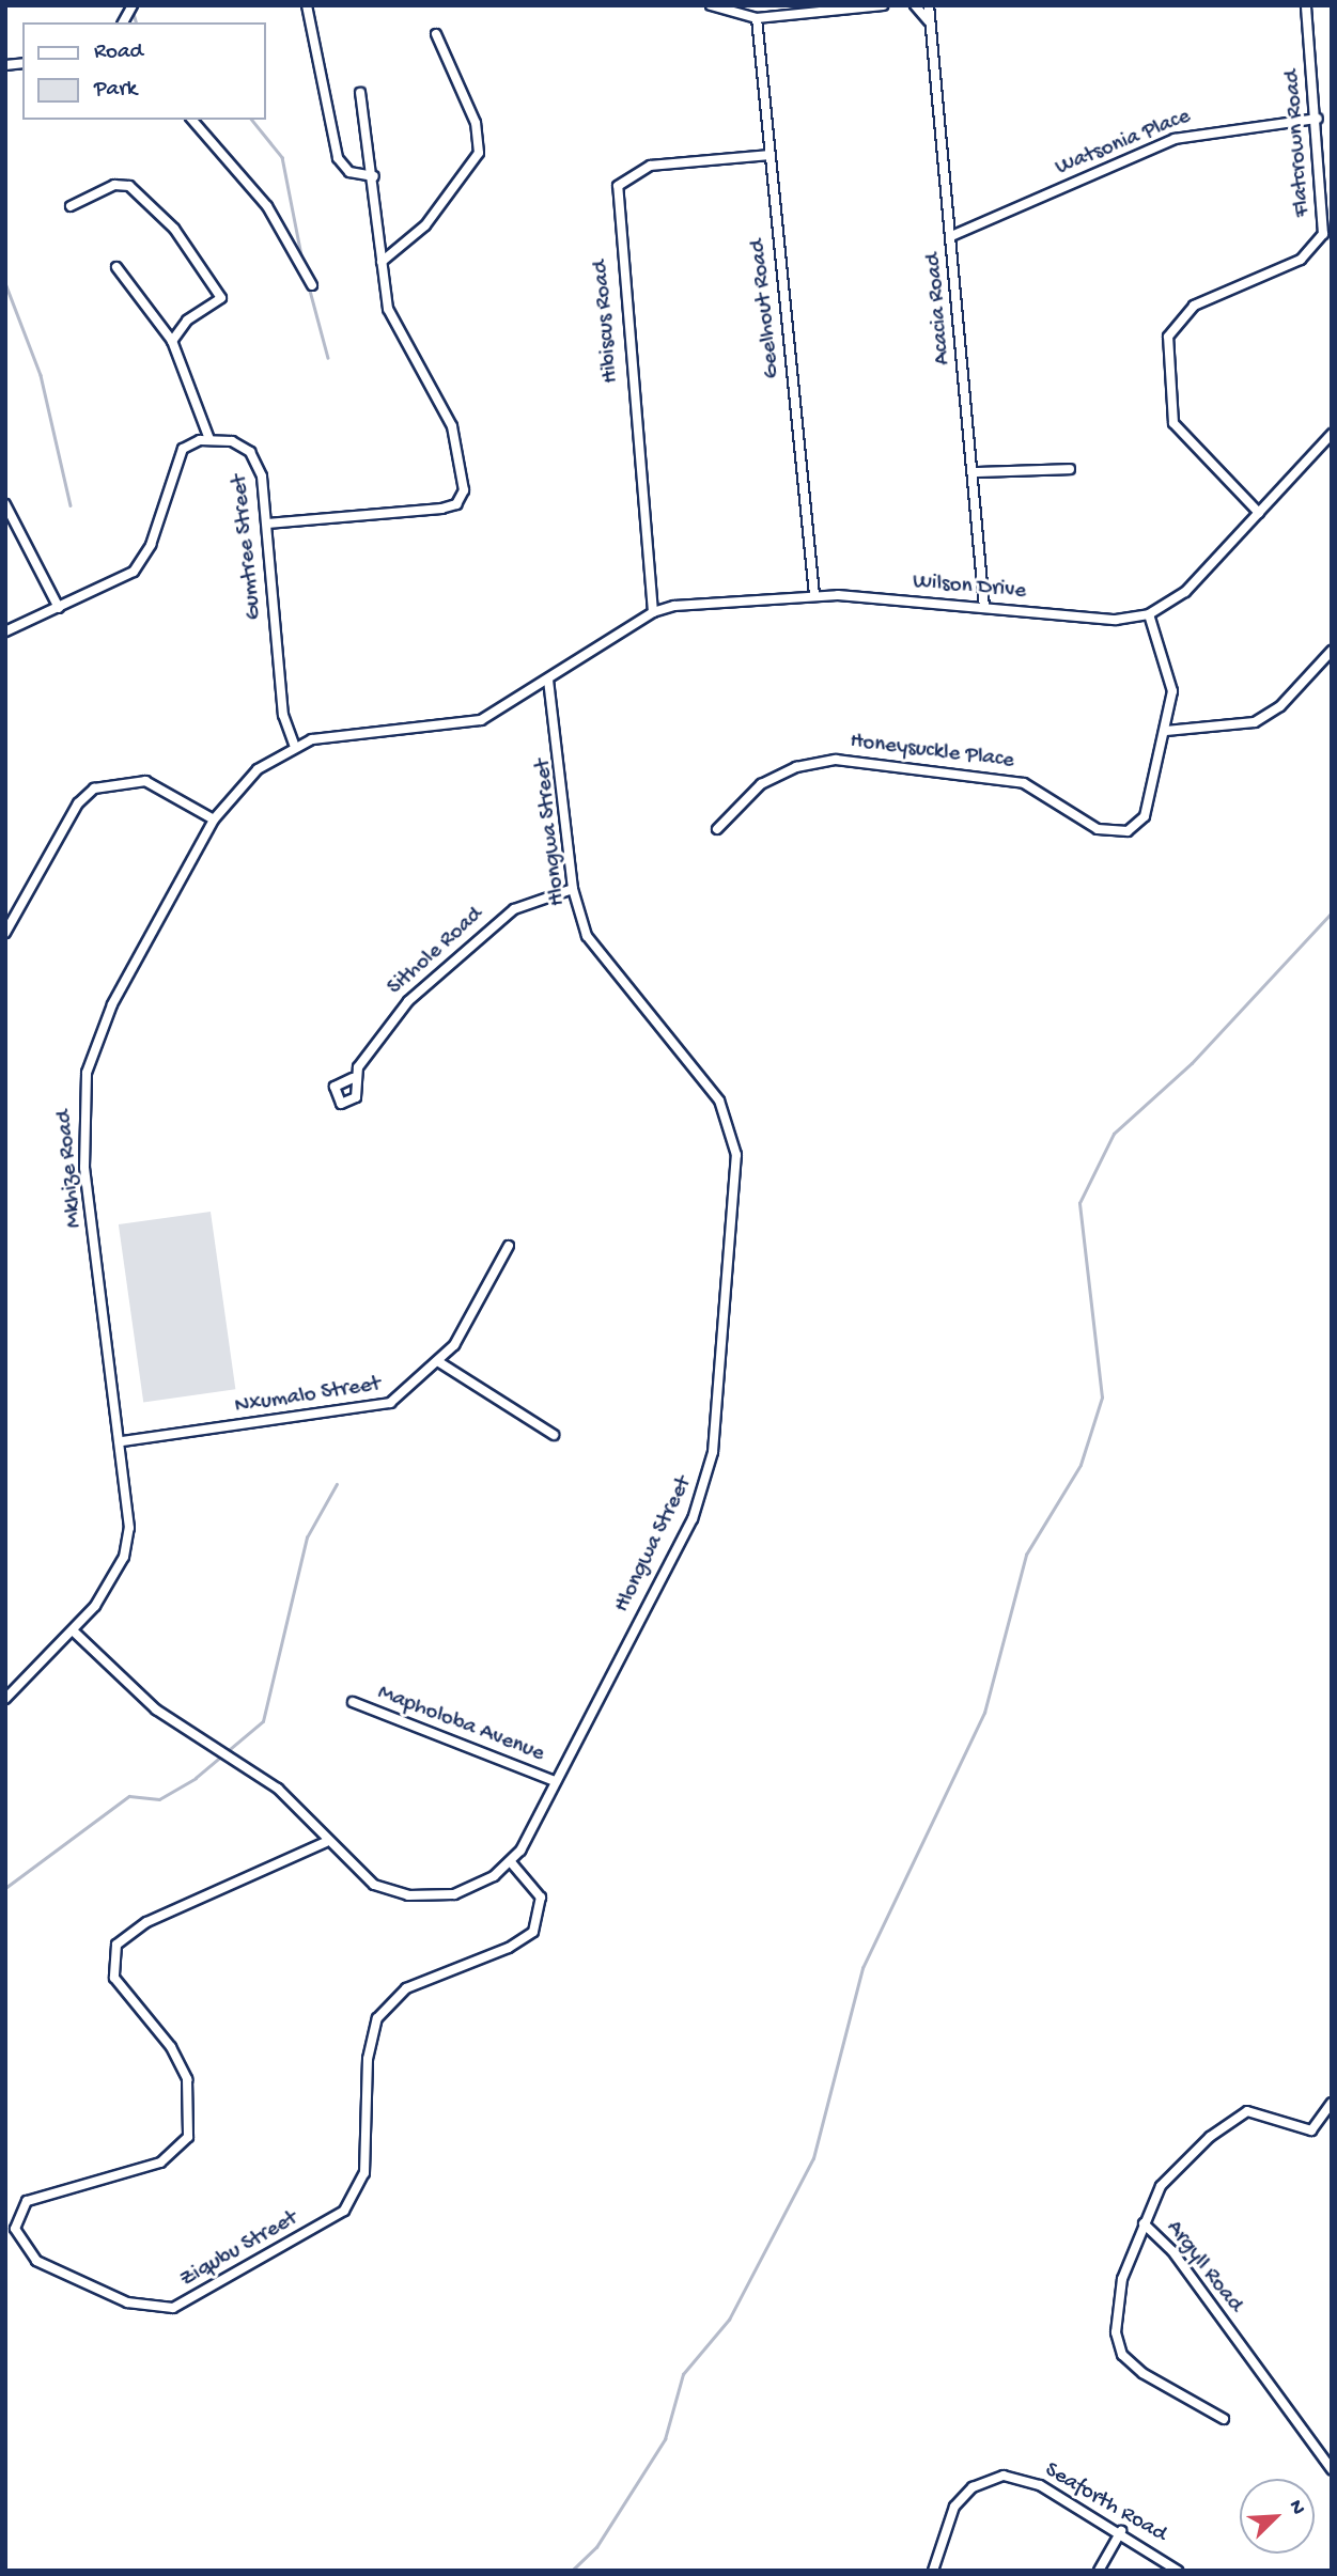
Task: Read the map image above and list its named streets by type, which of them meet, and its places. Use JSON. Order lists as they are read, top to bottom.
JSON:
{
  "streets": {
    "street": [
      "Watsonia Place",
      "Flatcrown Road",
      "Geelhout Road",
      "Acacia Road",
      "Hibiscus Road",
      "Gumtree Street",
      "Wilson Drive",
      "Honeysuckle Place",
      "Hlongwa Street",
      "Sithole Road",
      "Mkhize Road",
      "Nxumalo Street",
      "Mapholoba Avenue",
      "Ziqubu Street",
      "Argyll Road",
      "Seaforth Road"
    ]
  },
  "crossings": [
    ["Watsonia Place", "Flatcrown Road"],
    ["Watsonia Place", "Acacia Road"],
    ["Flatcrown Road", "Wilson Drive"],
    ["Geelhout Road", "Hibiscus Road"],
    ["Geelhout Road", "Wilson Drive"],
    ["Acacia Road", "Wilson Drive"],
    ["Hibiscus Road", "Wilson Drive"],
    ["Gumtree Street", "Mkhize Road"],
    ["Wilson Drive", "Hlongwa Street"],
    ["Wilson Drive", "Mkhize Road"],
    ["Hlongwa Street", "Sithole Road"],
    ["Hlongwa Street", "Mkhize Road"],
    ["Hlongwa Street", "Mapholoba Avenue"],
    ["Hlongwa Street", "Ziqubu Street"],
    ["Mkhize Road", "Nxumalo Street"]
  ],
  "legend": ["Road", "Park"],
  "north": "top right"
}
